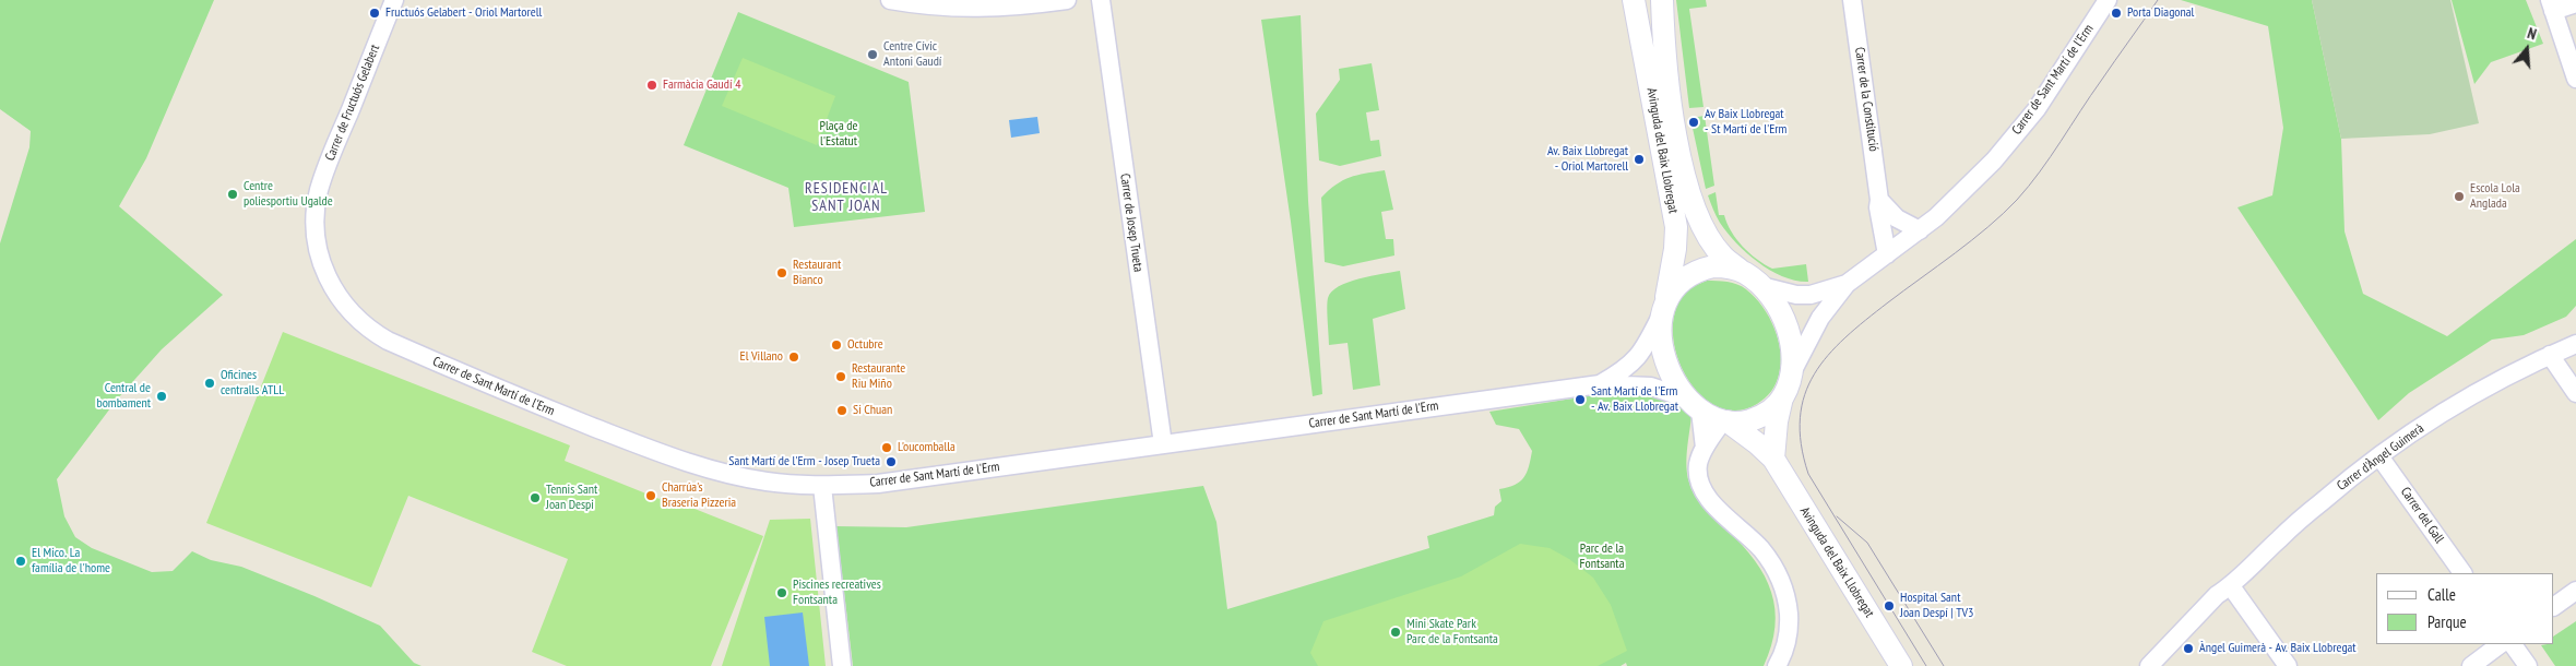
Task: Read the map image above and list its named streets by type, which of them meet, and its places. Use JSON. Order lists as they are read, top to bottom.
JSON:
{
  "streets": {
    "street": [
      "Carrer de Sant Martí de l'Erm",
      "Carrer de la Constitució",
      "Carrer de Fructuós Gelabert",
      "Avinguda del Baix Llobregat",
      "Carrer de Josep Trueta",
      "Carrer d'Àngel Guimerà",
      "Carrer del Gall"
    ]
  },
  "crossings": [
    ["Carrer de Sant Martí de l'Erm", "Carrer de la Constitució"],
    ["Carrer de Sant Martí de l'Erm", "Carrer de Fructuós Gelabert"],
    ["Carrer de Sant Martí de l'Erm", "Avinguda del Baix Llobregat"],
    ["Carrer de Sant Martí de l'Erm", "Carrer de Josep Trueta"],
    ["Carrer d'Àngel Guimerà", "Carrer del Gall"]
  ],
  "districts": ["RESIDENCIAL SANT JOAN"],
  "parks": ["Plaça de l'Estatut", "Parc de la Fontsanta"],
  "places": [
    "Fructuós Gelabert - Oriol Martorell",
    "Porta Diagonal",
    "Centre Cívic Antoni Gaudí",
    "Farmàcia Gaudí 4",
    "Av Baix Llobregat - St Martí de l'Erm",
    "Av. Baix Llobregat - Oriol Martorell",
    "Centre poliesportiu Ugalde",
    "Escola Lola Anglada",
    "Restaurant Bianco",
    "Octubre",
    "El Villano",
    "Restaurante Riu Miño",
    "Oficines centralls ATLL",
    "Central de bombament",
    "Sant Martí de l'Erm - Av. Baix Llobregat",
    "Si Chuan",
    "L'oucomballa",
    "Sant Martí de l'Erm - Josep Trueta",
    "Charrúa's Braseria Pizzeria",
    "Tennis Sant Joan Despi",
    "El Mico. La família de l'home",
    "Piscines recreatives Fontsanta",
    "Hospital Sant Joan Despí | TV3",
    "Mini Skate Park Parc de la Fontsanta",
    "Àngel Guimerà - Av. Baix Llobregat"
  ],
  "legend": ["Calle", "Parque"],
  "north": "top"
}
